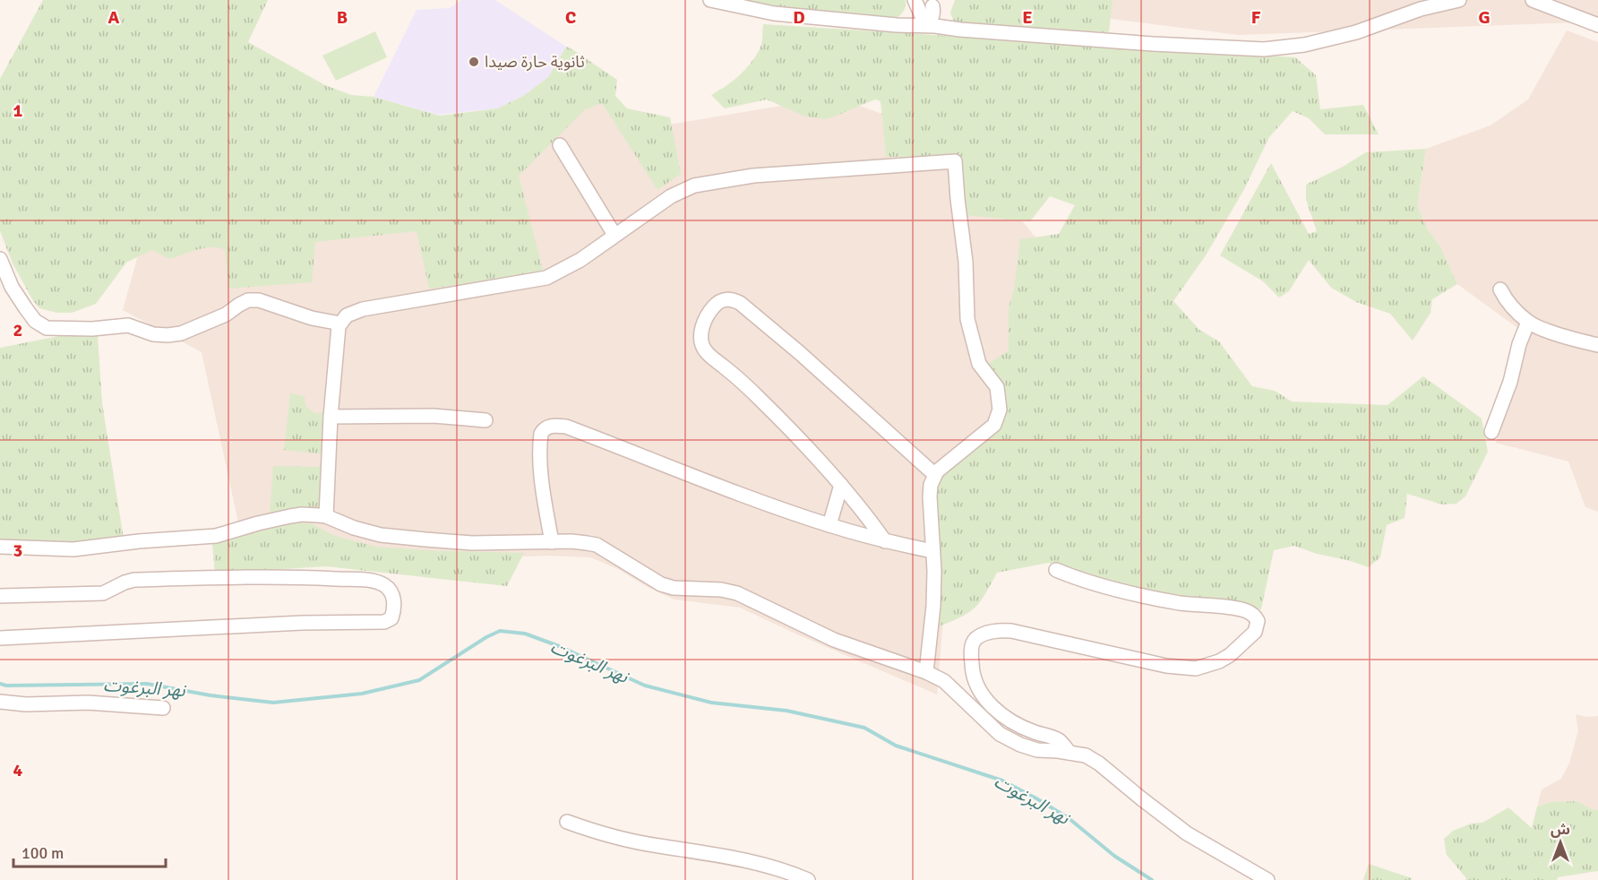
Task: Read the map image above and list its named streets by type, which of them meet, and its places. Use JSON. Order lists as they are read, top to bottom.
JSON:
{
  "water": ["نهر البرغوت"],
  "places": ["ثانوية حارة صيدا"],
  "scale_bar": "100 m",
  "north": "top",
  "grid": {
    "columns": [
      "A",
      "B",
      "C",
      "D",
      "E",
      "F",
      "G"
    ],
    "rows": [
      "1",
      "2",
      "3",
      "4"
    ]
  }
}
